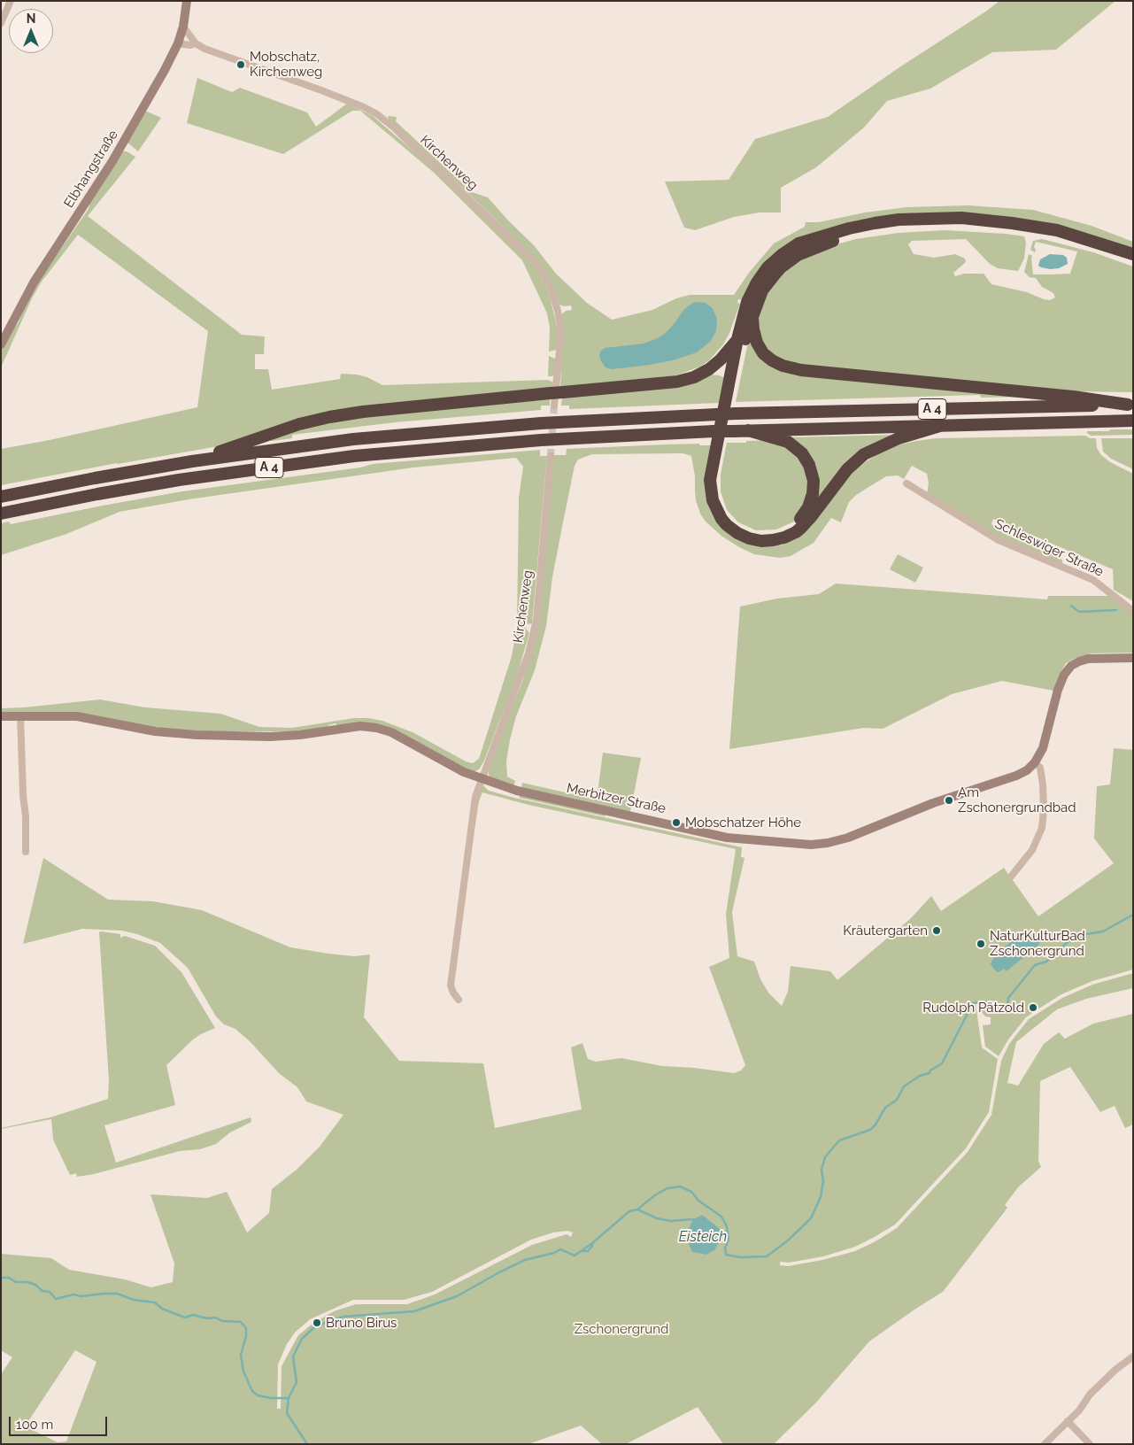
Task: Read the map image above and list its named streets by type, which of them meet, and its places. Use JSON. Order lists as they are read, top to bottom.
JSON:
{
  "streets": {
    "highway": ["A 4"],
    "street": [
      "Kirchenweg",
      "Elbhangstraße",
      "Schleswiger Straße",
      "Merbitzer Straße"
    ]
  },
  "crossings": [
    ["Kirchenweg", "Elbhangstraße"],
    ["Kirchenweg", "Merbitzer Straße"]
  ],
  "water": ["Eisteich"],
  "parks": ["Zschonergrund"],
  "places": [
    "Mobschatz, Kirchenweg",
    "Am Zschonergrundbad",
    "Mobschatzer Höhe",
    "Kräutergarten",
    "NaturKulturBad Zschonergrund",
    "Rudolph Pätzold",
    "Bruno Birus"
  ],
  "scale_bar": "100 m",
  "north": "top"
}
